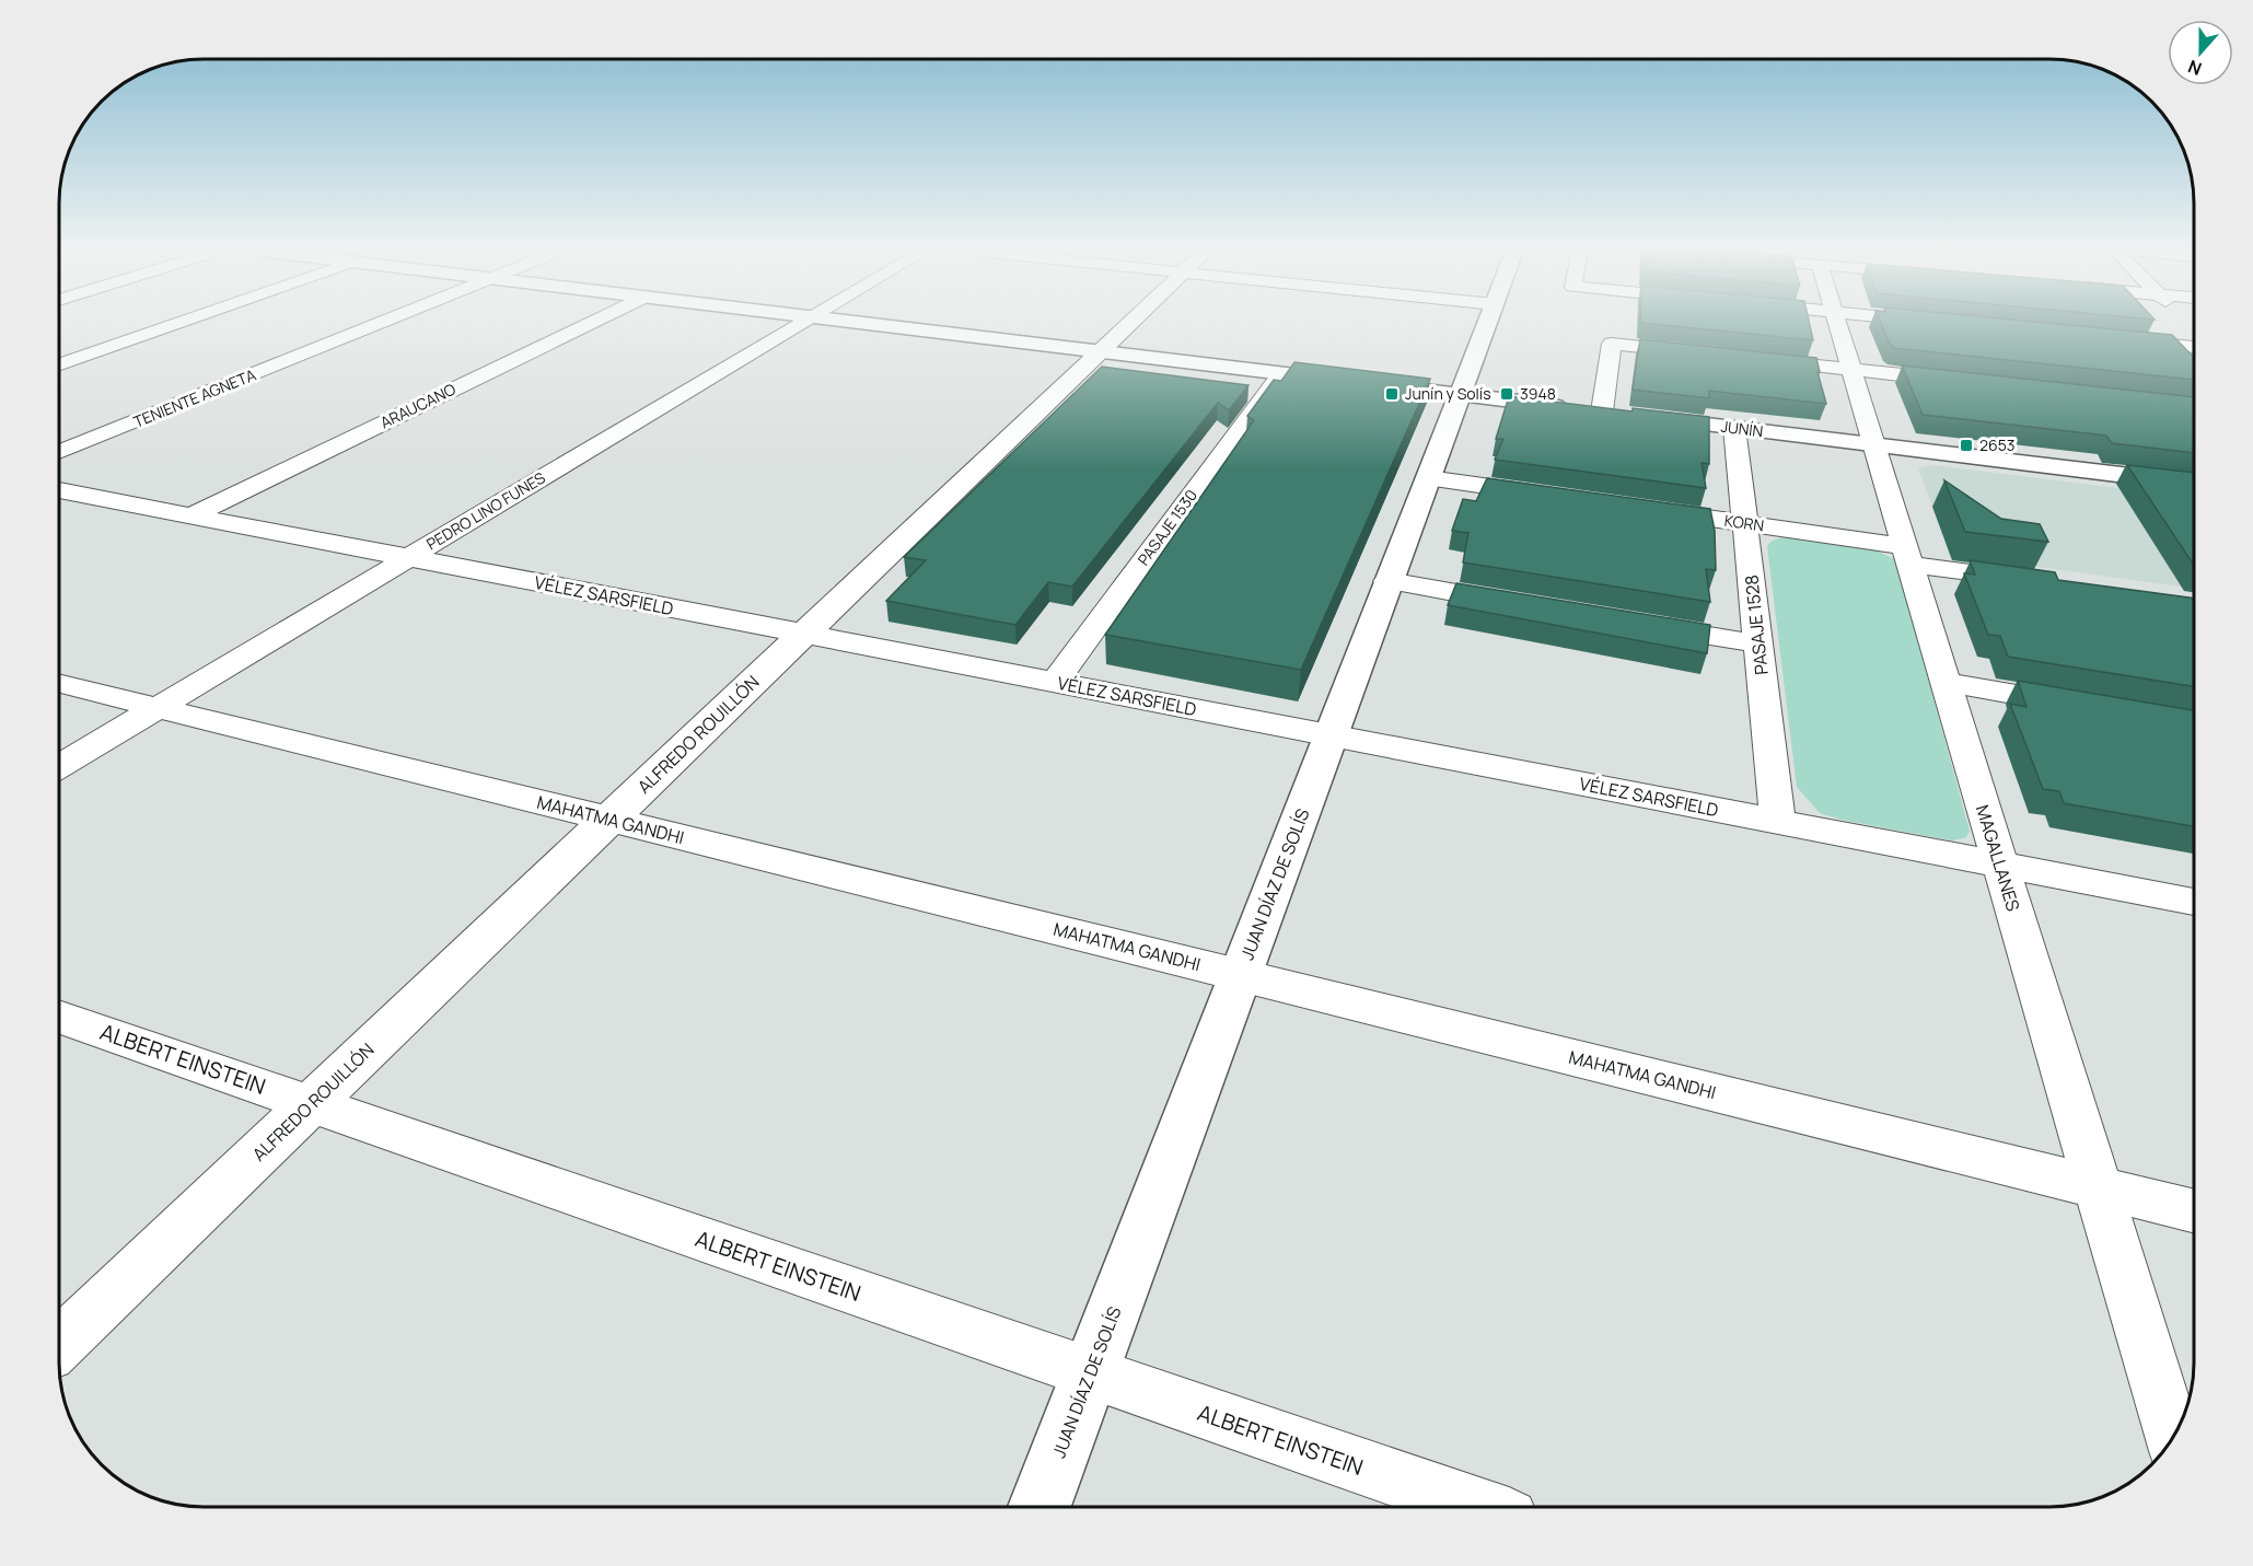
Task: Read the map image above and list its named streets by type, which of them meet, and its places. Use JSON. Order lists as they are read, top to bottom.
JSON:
{
  "streets": {
    "main road": ["JUNÍN", "JUAN DÍAZ DE SOLÍS"],
    "street": [
      "TENIENTE AGNETA",
      "ARAUCANO",
      "PEDRO LINO FUNES",
      "KORN",
      "PASAJE 1530",
      "VÉLEZ SARSFIELD",
      "PASAJE 1528",
      "ALFREDO ROUILLÓN",
      "MAHATMA GANDHI",
      "MAGALLANES",
      "ALBERT EINSTEIN"
    ]
  },
  "crossings": [
    ["ARAUCANO", "VÉLEZ SARSFIELD"],
    ["JUNÍN", "PASAJE 1530"],
    ["JUNÍN", "PASAJE 1528"],
    ["JUNÍN", "ALFREDO ROUILLÓN"],
    ["JUNÍN", "MAGALLANES"],
    ["JUNÍN", "JUAN DÍAZ DE SOLÍS"],
    ["PEDRO LINO FUNES", "VÉLEZ SARSFIELD"],
    ["PEDRO LINO FUNES", "MAHATMA GANDHI"],
    ["KORN", "PASAJE 1528"],
    ["KORN", "MAGALLANES"],
    ["PASAJE 1530", "VÉLEZ SARSFIELD"],
    ["VÉLEZ SARSFIELD", "PASAJE 1528"],
    ["VÉLEZ SARSFIELD", "ALFREDO ROUILLÓN"],
    ["VÉLEZ SARSFIELD", "MAGALLANES"],
    ["VÉLEZ SARSFIELD", "JUAN DÍAZ DE SOLÍS"],
    ["ALFREDO ROUILLÓN", "MAHATMA GANDHI"],
    ["ALFREDO ROUILLÓN", "ALBERT EINSTEIN"],
    ["MAHATMA GANDHI", "MAGALLANES"],
    ["MAHATMA GANDHI", "JUAN DÍAZ DE SOLÍS"],
    ["JUAN DÍAZ DE SOLÍS", "ALBERT EINSTEIN"]
  ],
  "places": {
    "transit": ["Junín y Solís", "3948", "2653"]
  },
  "north": "bottom"
}
